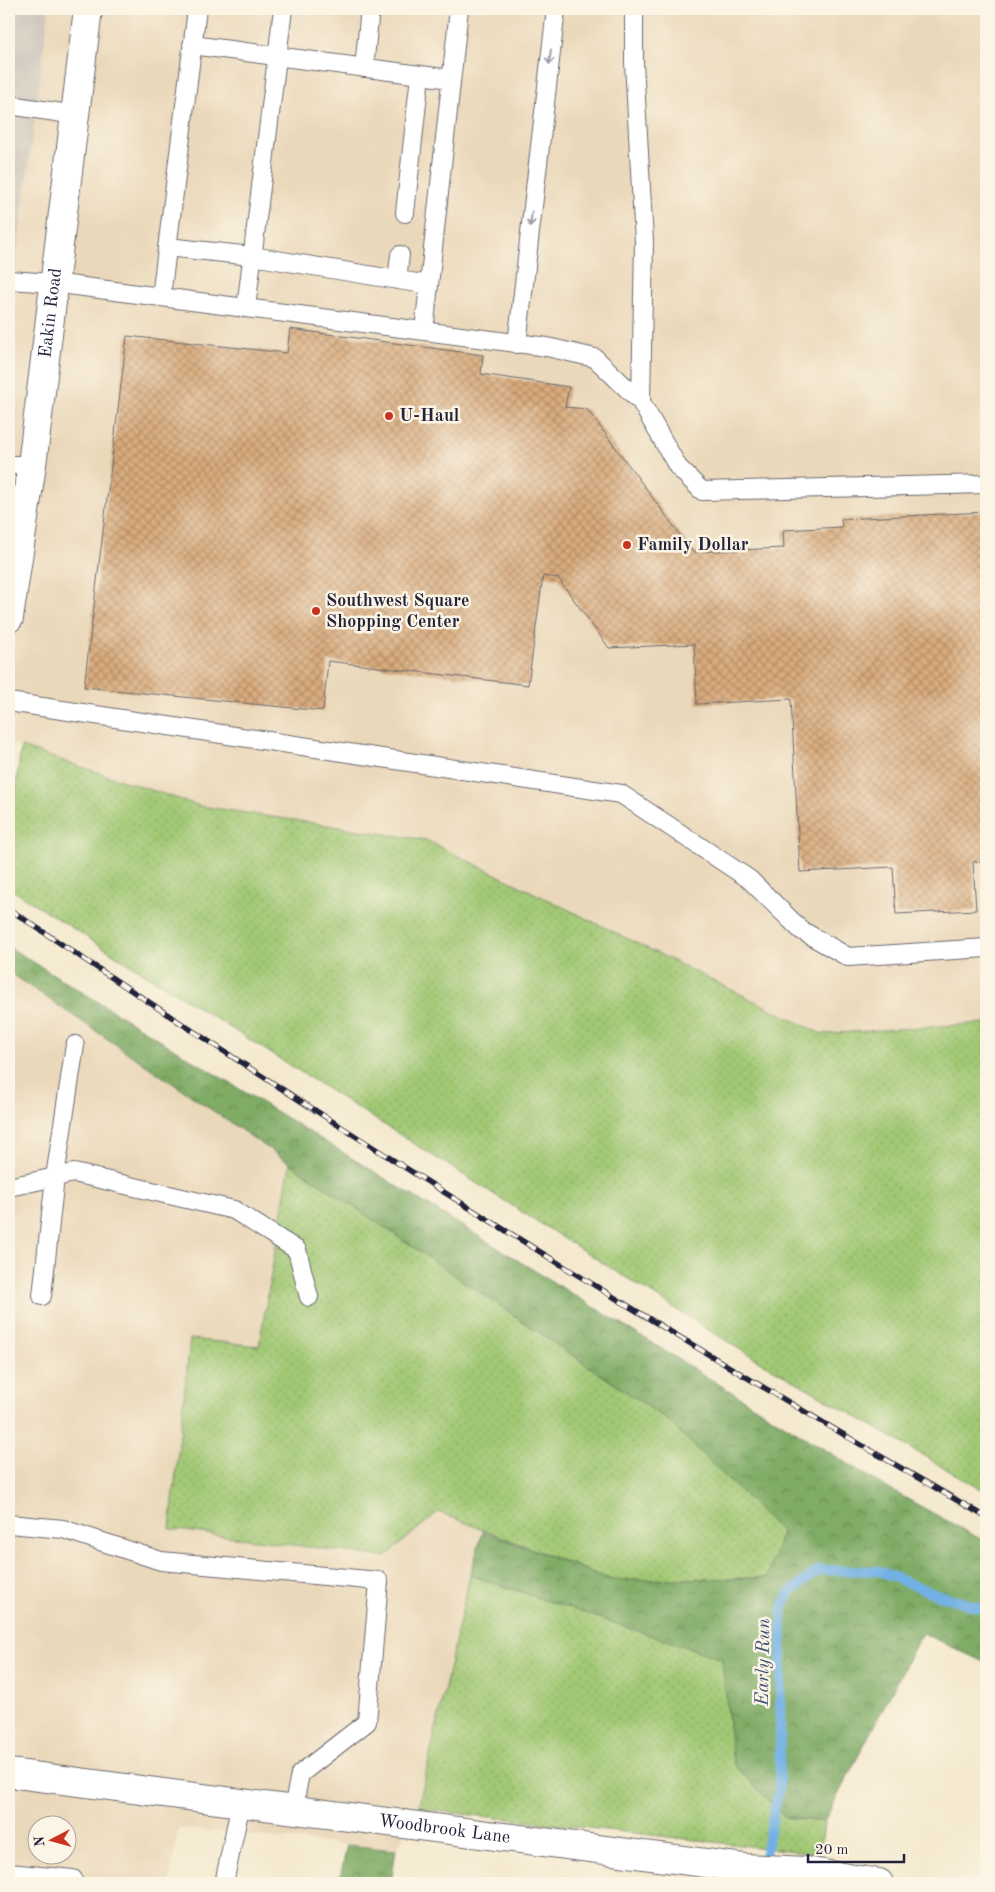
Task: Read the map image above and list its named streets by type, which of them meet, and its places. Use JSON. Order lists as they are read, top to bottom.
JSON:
{
  "streets": {
    "street": ["Eakin Road", "Woodbrook Lane"]
  },
  "water": ["Early Run"],
  "places": ["U-Haul", "Family Dollar", "Southwest Square Shopping Center"],
  "scale_bar": "20 m",
  "north": "left"
}
